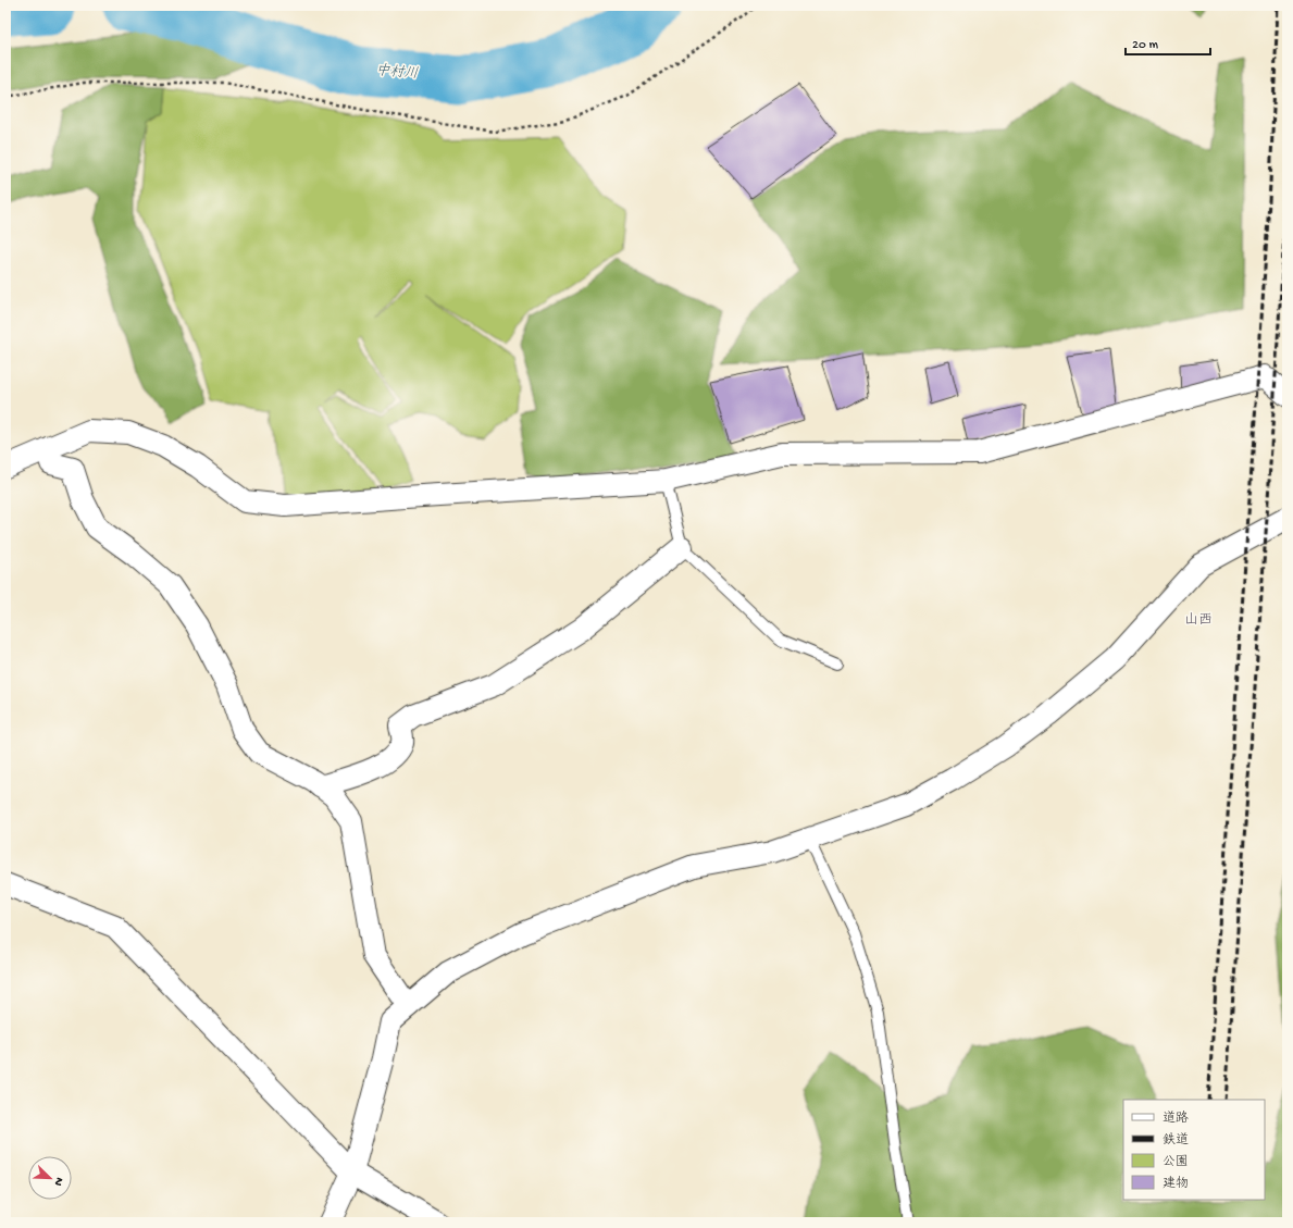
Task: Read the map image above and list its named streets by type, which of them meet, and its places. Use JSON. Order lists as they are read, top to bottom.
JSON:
{
  "districts": ["山西"],
  "water": ["中村川"],
  "legend": [
    "道路",
    "鉄道",
    "公園",
    "建物"
  ],
  "scale_bar": "20 m",
  "north": "bottom right"
}
